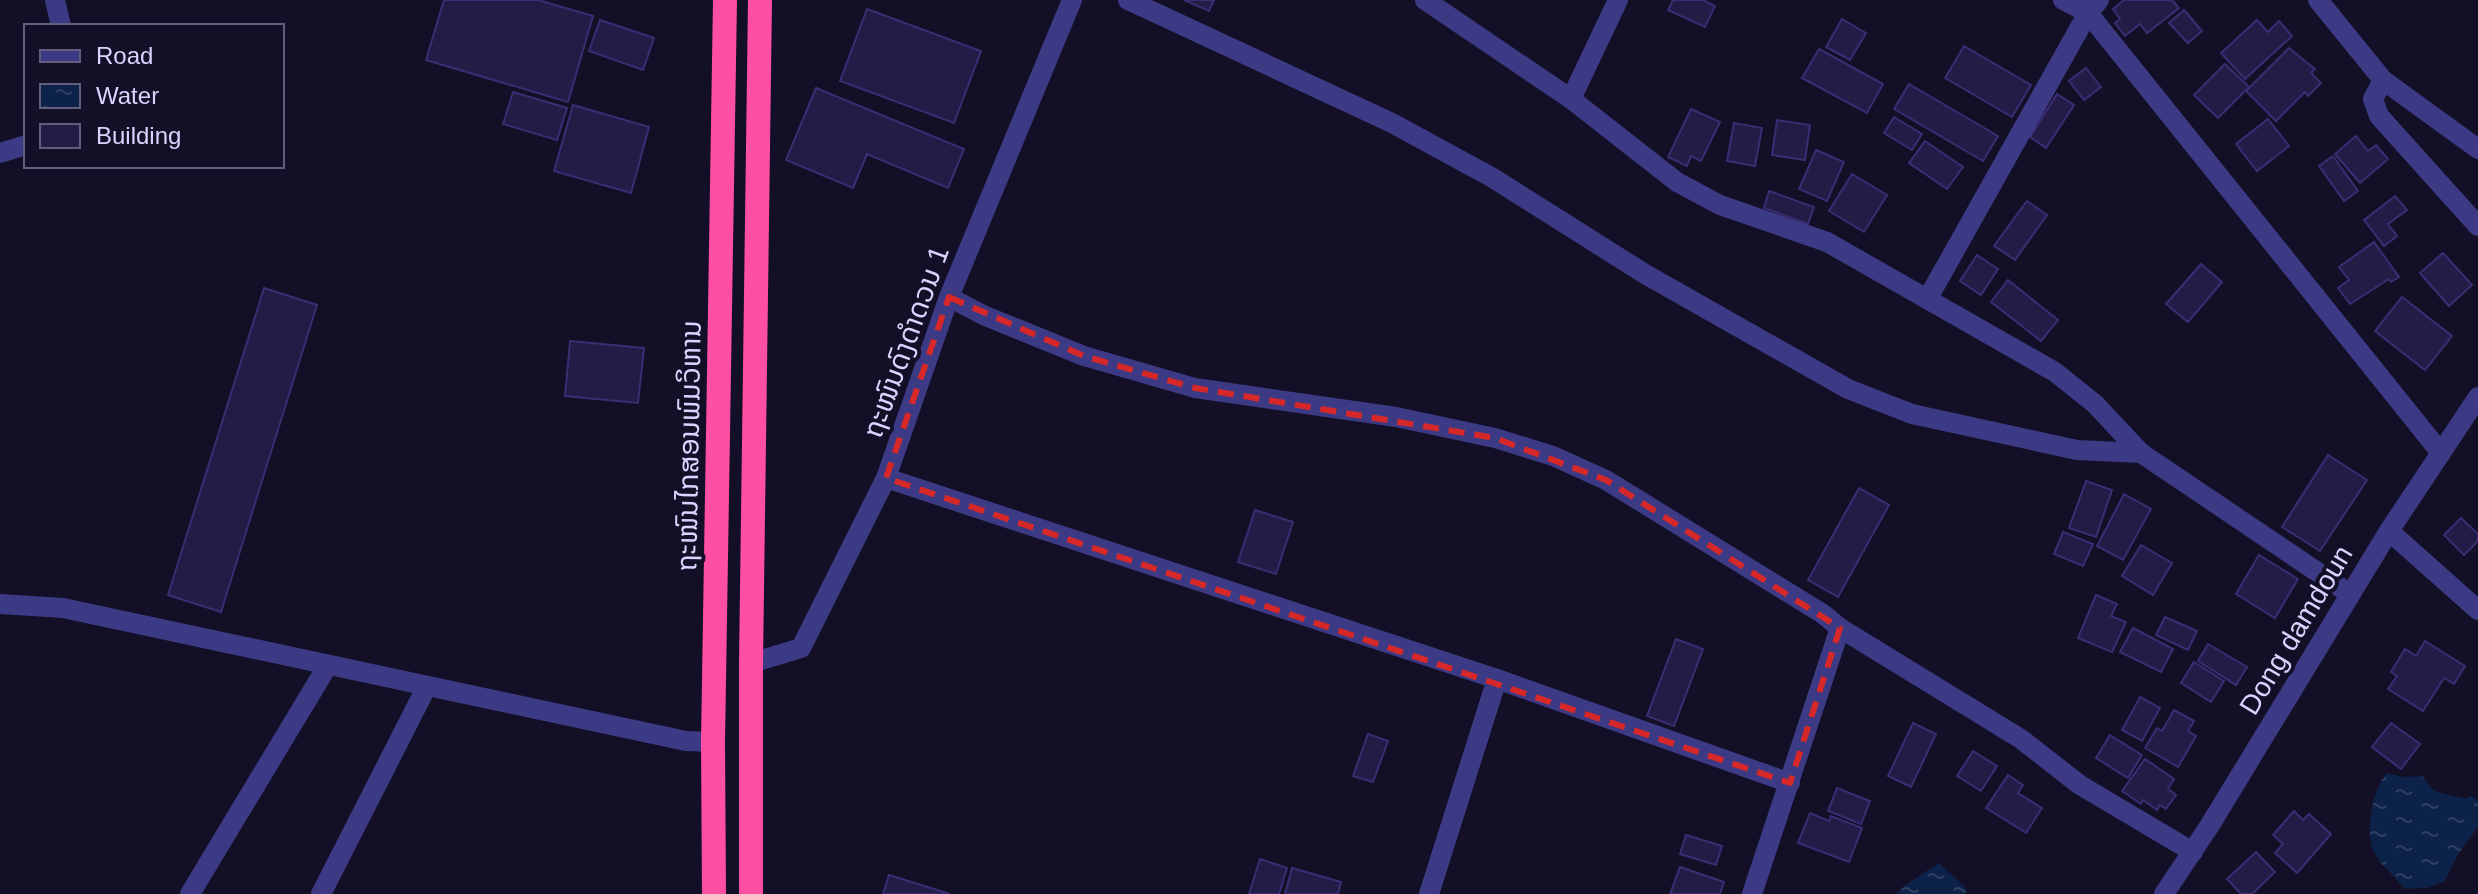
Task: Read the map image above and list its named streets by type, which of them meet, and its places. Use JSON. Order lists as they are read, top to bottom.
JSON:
{
  "streets": {
    "highway": ["ຖະໜົນໄກສອນພົມວິຫານ"],
    "street": ["ຖະໜົນດົງດຳດວນ 1", "Dong damdoun"]
  },
  "legend": ["Road", "Water", "Building"]
}
